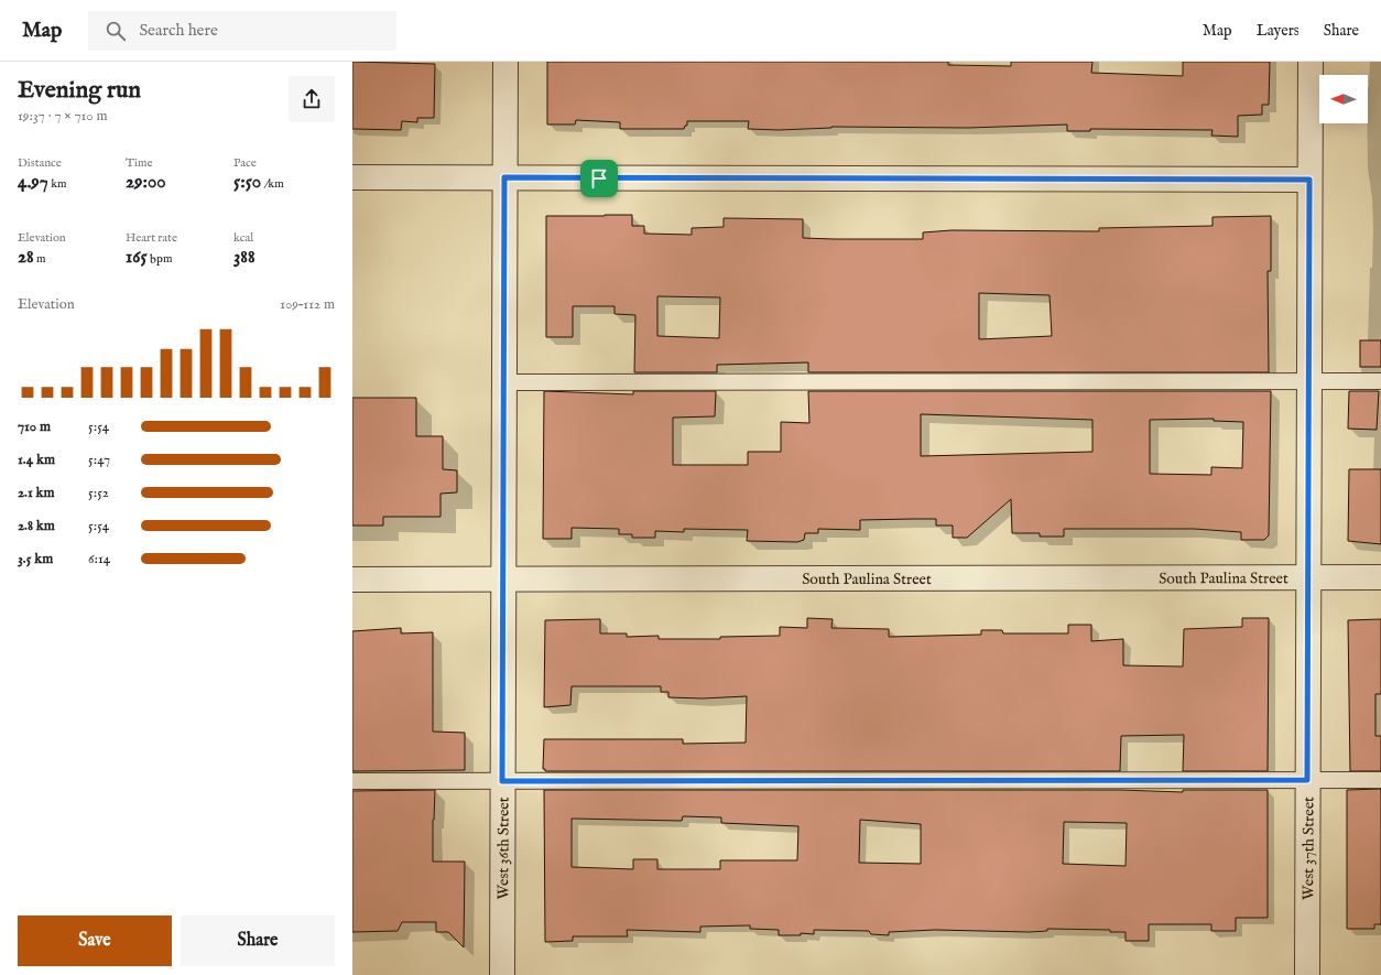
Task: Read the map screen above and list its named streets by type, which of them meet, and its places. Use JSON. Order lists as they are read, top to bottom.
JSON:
{
  "streets": {
    "street": ["South Paulina Street", "West 36th Street", "West 37th Street"]
  },
  "crossings": [
    ["South Paulina Street", "West 36th Street"],
    ["South Paulina Street", "West 37th Street"]
  ],
  "north": "left",
  "page": {
    "header": "Map",
    "search": "Search here",
    "nav": ["Map", "Layers", "Share"],
    "heading": ["Evening run", "19:37 · 7 × 710 m"],
    "stats": [
      ["Distance", "4.97 km"],
      ["Time", "29:00"],
      ["Pace", "5:50 /km"],
      ["Elevation", "28 m"],
      ["Heart rate", "165 bpm"],
      ["kcal", "388"]
    ],
    "chart": ["Elevation", "109–112 m"],
    "list": [
      {
        "name": "710 m",
        "note": "5:54"
      },
      {
        "name": "1.4 km",
        "note": "5:47"
      },
      {
        "name": "2.1 km",
        "note": "5:52"
      },
      {
        "name": "2.8 km",
        "note": "5:54"
      },
      {
        "name": "3.5 km",
        "note": "6:14"
      }
    ],
    "buttons": ["Save", "Share"]
  }
}
